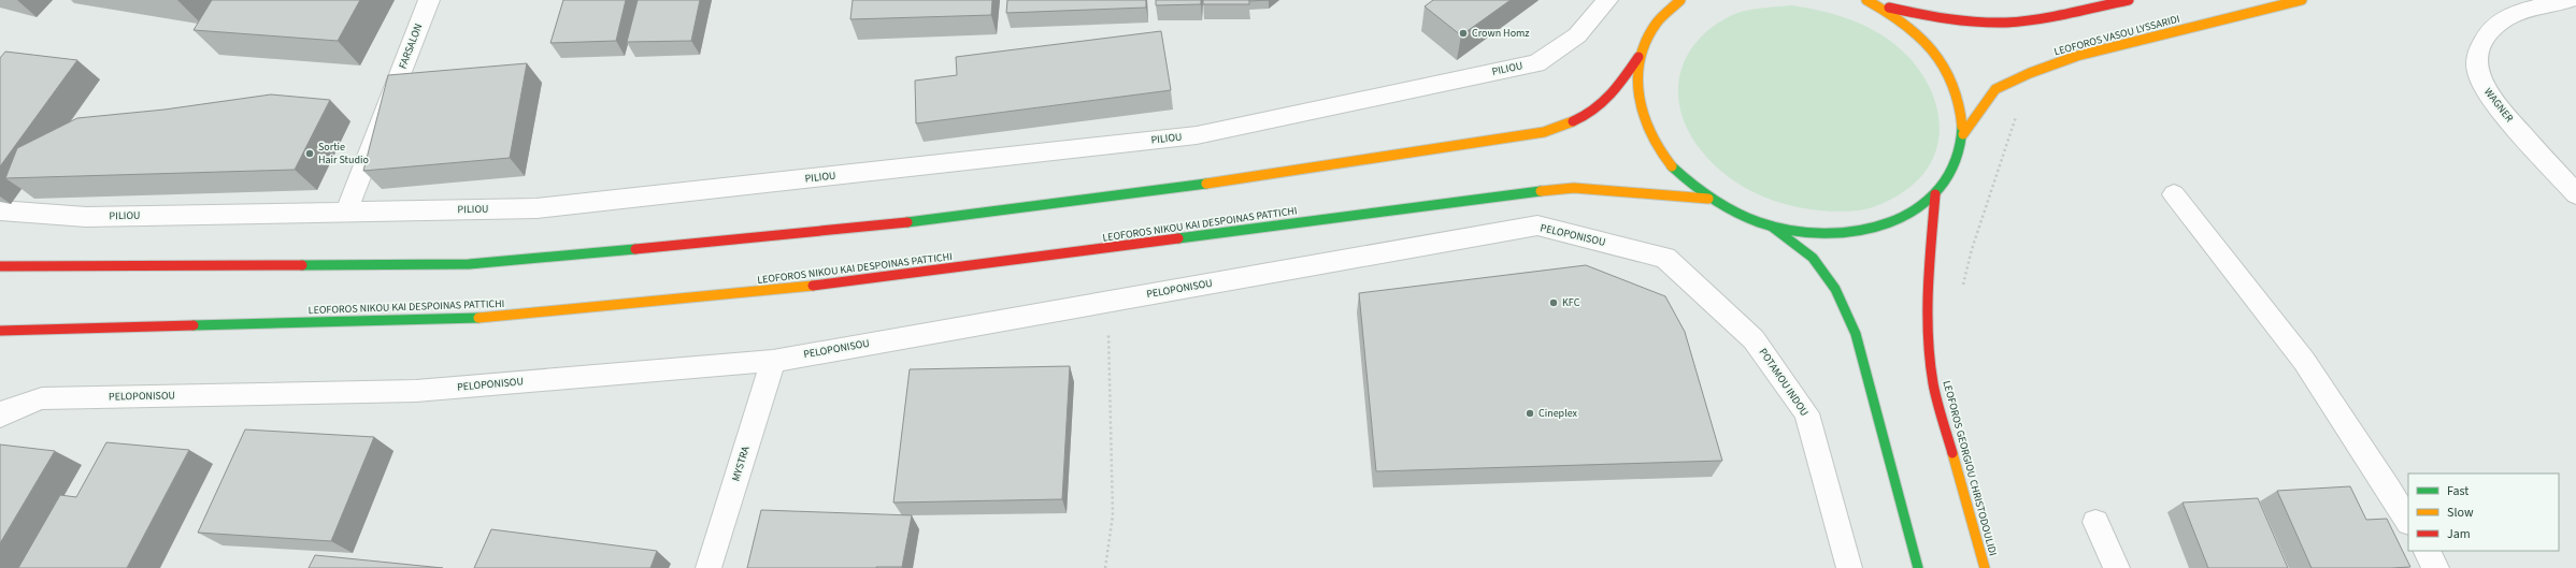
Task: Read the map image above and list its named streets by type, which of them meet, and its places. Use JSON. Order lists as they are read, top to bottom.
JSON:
{
  "streets": {
    "main road": ["LEOFOROS VASOU LYSSARIDI", "LEOFOROS NIKOU KAI DESPOINAS PATTICHI", "LEOFOROS GEORGIOU CHRISTODOULIDI"],
    "street": [
      "FARSALON",
      "PILIOU",
      "WAGNER",
      "PELOPONISOU",
      "POTAMOU INDOU",
      "MYSTRA"
    ]
  },
  "crossings": [
    ["FARSALON", "PILIOU"],
    ["PELOPONISOU", "POTAMOU INDOU"],
    ["PELOPONISOU", "MYSTRA"]
  ],
  "places": [
    "Crown Homz",
    "Sortie Hair Studio",
    "KFC",
    "Cineplex"
  ],
  "legend": ["Fast", "Slow", "Jam"]
}
